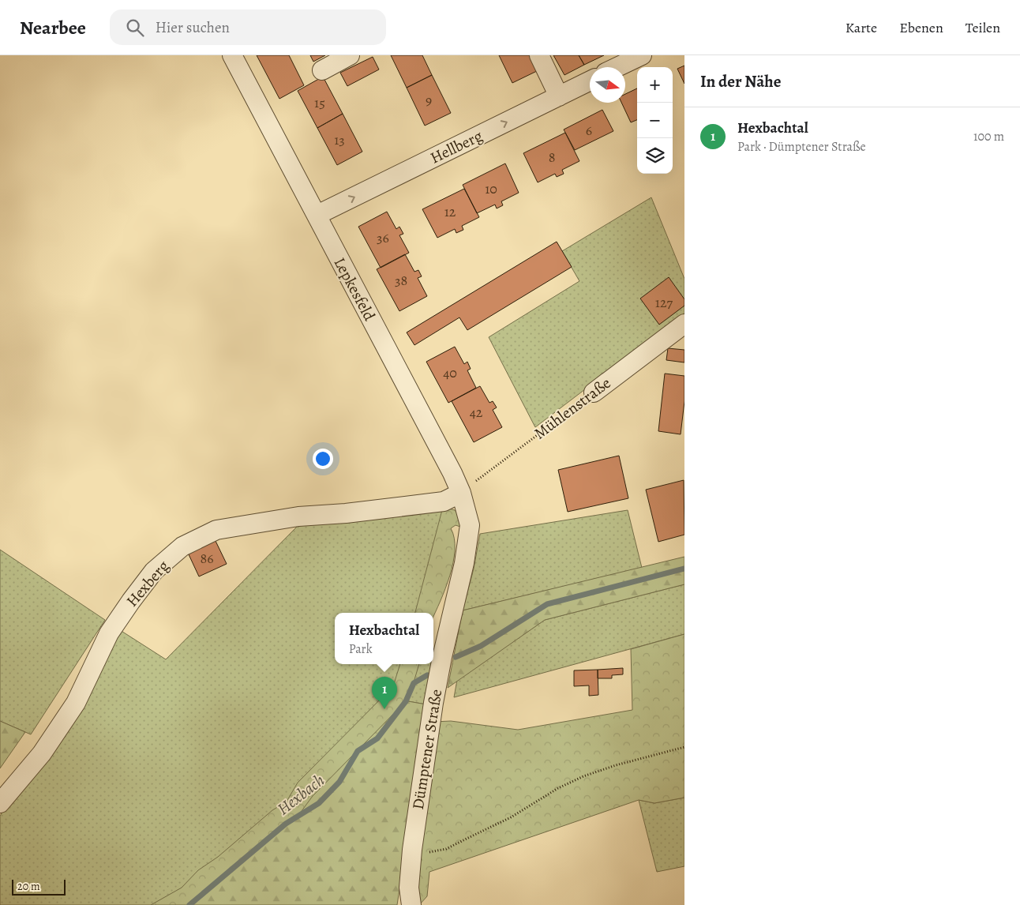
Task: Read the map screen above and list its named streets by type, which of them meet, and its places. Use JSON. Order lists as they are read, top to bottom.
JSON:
{
  "streets": {
    "street": [
      "Hellberg",
      "Lepkesfeld",
      "Mühlenstraße",
      "Hexberg",
      "Dümptener Straße"
    ]
  },
  "crossings": [
    ["Hellberg", "Lepkesfeld"],
    ["Lepkesfeld", "Mühlenstraße"],
    ["Lepkesfeld", "Hexberg"],
    ["Lepkesfeld", "Dümptener Straße"],
    ["Mühlenstraße", "Hexberg"]
  ],
  "one_way": ["Hellberg"],
  "water": ["Hexbach"],
  "house_numbers": [
    "9",
    "15",
    "6",
    "13",
    "8",
    "10",
    "12",
    "36",
    "38",
    "127",
    "40",
    "42",
    "86"
  ],
  "scale_bar": "20 m",
  "north": "right",
  "page": {
    "header": "Nearbee",
    "search": "Hier suchen",
    "nav": ["Karte", "Ebenen", "Teilen"],
    "heading": "In der Nähe",
    "map_buttons": ["+", "−"],
    "list": [
      {
        "mark": "1",
        "name": "Hexbachtal",
        "note": "Park · Dümptener Straße",
        "value": "100 m"
      }
    ],
    "popup": ["Hexbachtal", "Park"],
    "pins": "1",
    "scale": "20 m"
  }
}
